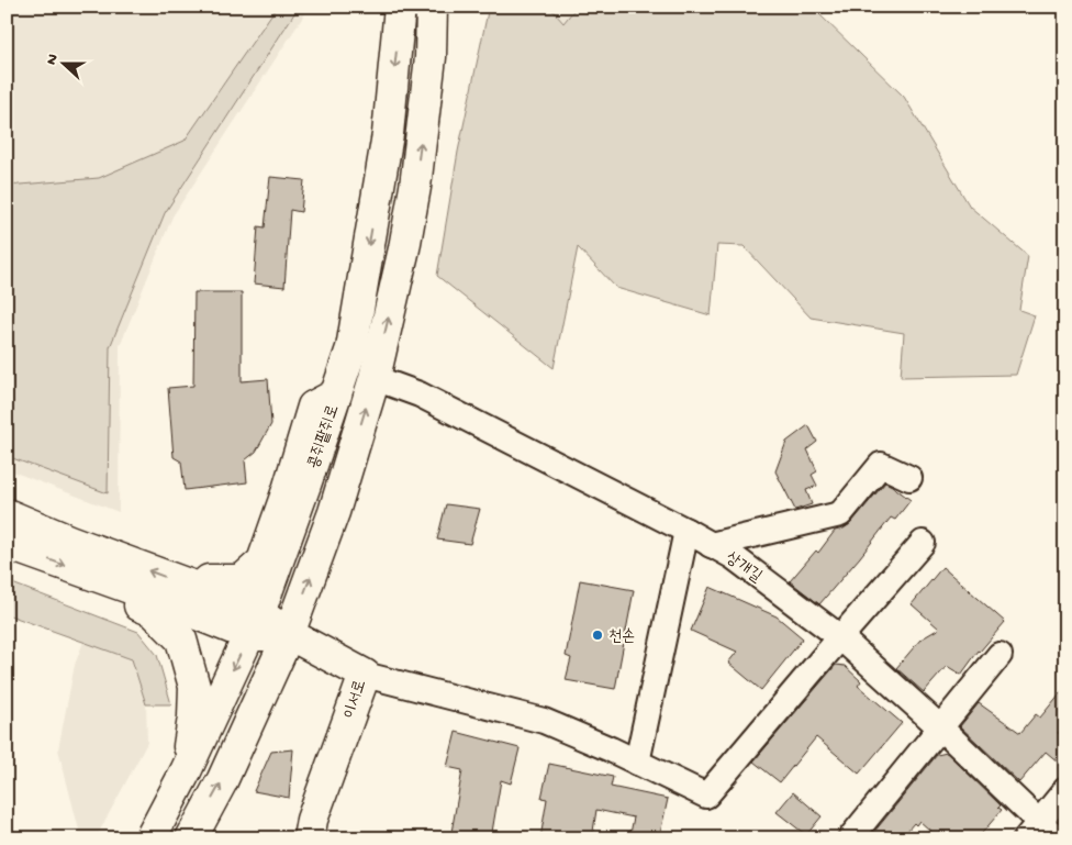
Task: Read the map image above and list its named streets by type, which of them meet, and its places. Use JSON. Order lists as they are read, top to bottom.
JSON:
{
  "streets": {
    "main road": ["콩쥐팥쥐로", "이서로"],
    "street": ["상개길"]
  },
  "crossings": [
    ["콩쥐팥쥐로", "상개길"],
    ["콩쥐팥쥐로", "이서로"]
  ],
  "places": ["천손"],
  "north": "left"
}
